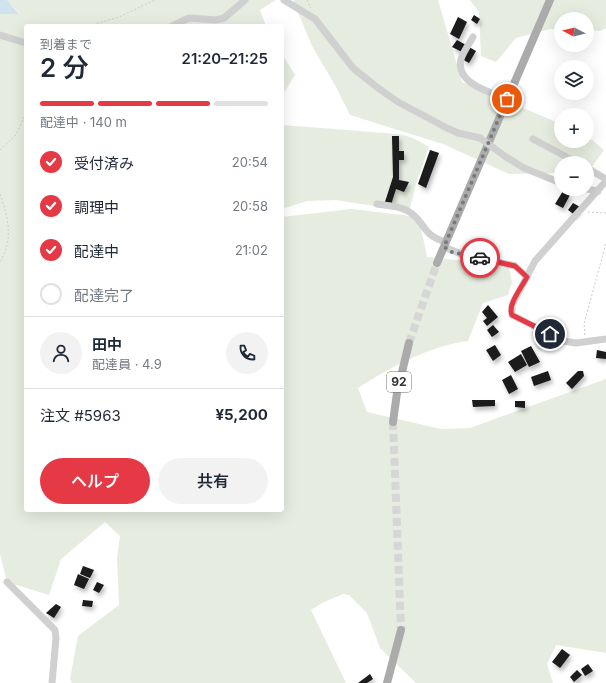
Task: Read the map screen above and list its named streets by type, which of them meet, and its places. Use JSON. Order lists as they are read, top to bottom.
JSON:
{
  "streets": {
    "main road": ["92"]
  },
  "north": "left",
  "page": {
    "map_buttons": ["+", "−"],
    "heading": ["2 分", "到着まで", "21:20–21:25"],
    "panel": [
      "田中",
      "配達員 · 4.9",
      "注文 #5963",
      "¥5,200"
    ],
    "bar": "配達中 · 140 m",
    "list": [
      ["受付済み", "20:54"],
      ["調理中", "20:58"],
      ["配達中", "21:02"],
      "配達完了"
    ],
    "buttons": ["ヘルプ", "共有"]
  }
}
